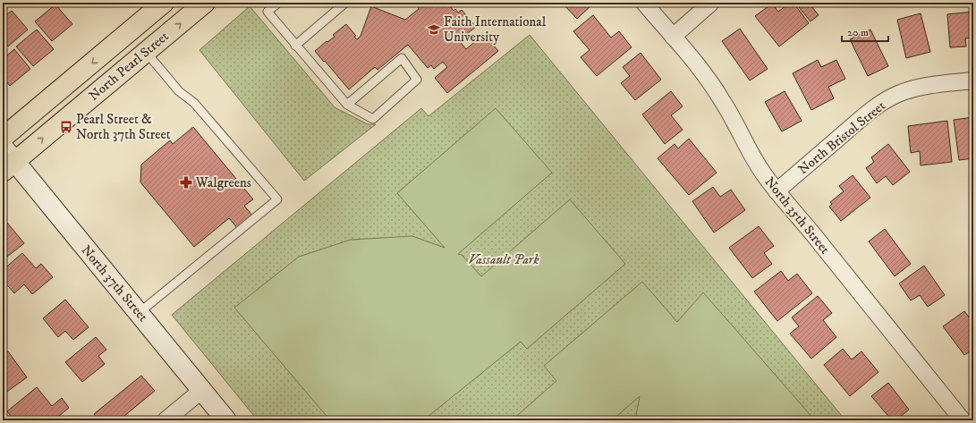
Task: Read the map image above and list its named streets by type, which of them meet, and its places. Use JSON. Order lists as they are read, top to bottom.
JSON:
{
  "streets": {
    "main road": ["North Pearl Street"],
    "street": ["North Bristol Street", "North 35th Street", "North 37th Street"]
  },
  "crossings": [
    ["North Pearl Street", "North 37th Street"],
    ["North Bristol Street", "North 35th Street"]
  ],
  "parks": ["Vassault Park"],
  "places": {
    "school or university": ["Faith International University"],
    "bus stop": ["Pearl Street & North 37th Street"],
    "pharmacy": ["Walgreens"]
  },
  "scale_bar": "20 m"
}
